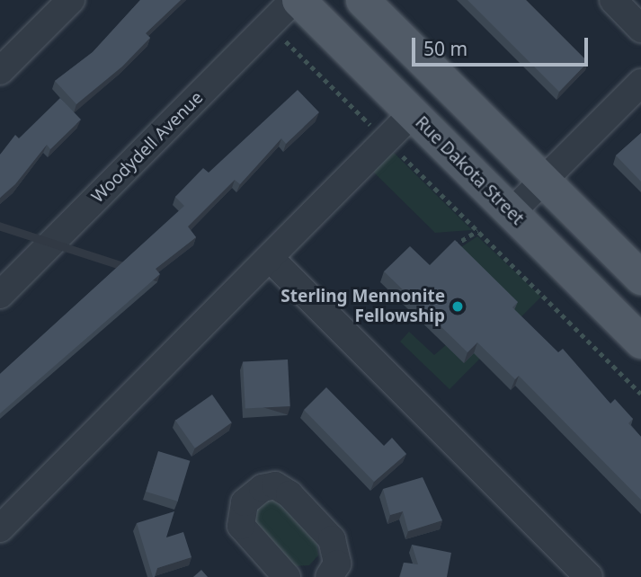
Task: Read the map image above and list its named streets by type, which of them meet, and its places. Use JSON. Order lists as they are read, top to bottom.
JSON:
{
  "streets": {
    "main road": ["Rue Dakota Street"],
    "street": ["Woodydell Avenue"]
  },
  "crossings": [
    ["Woodydell Avenue", "Rue Dakota Street"]
  ],
  "places": ["Sterling Mennonite Fellowship"],
  "scale_bar": "50 m"
}
